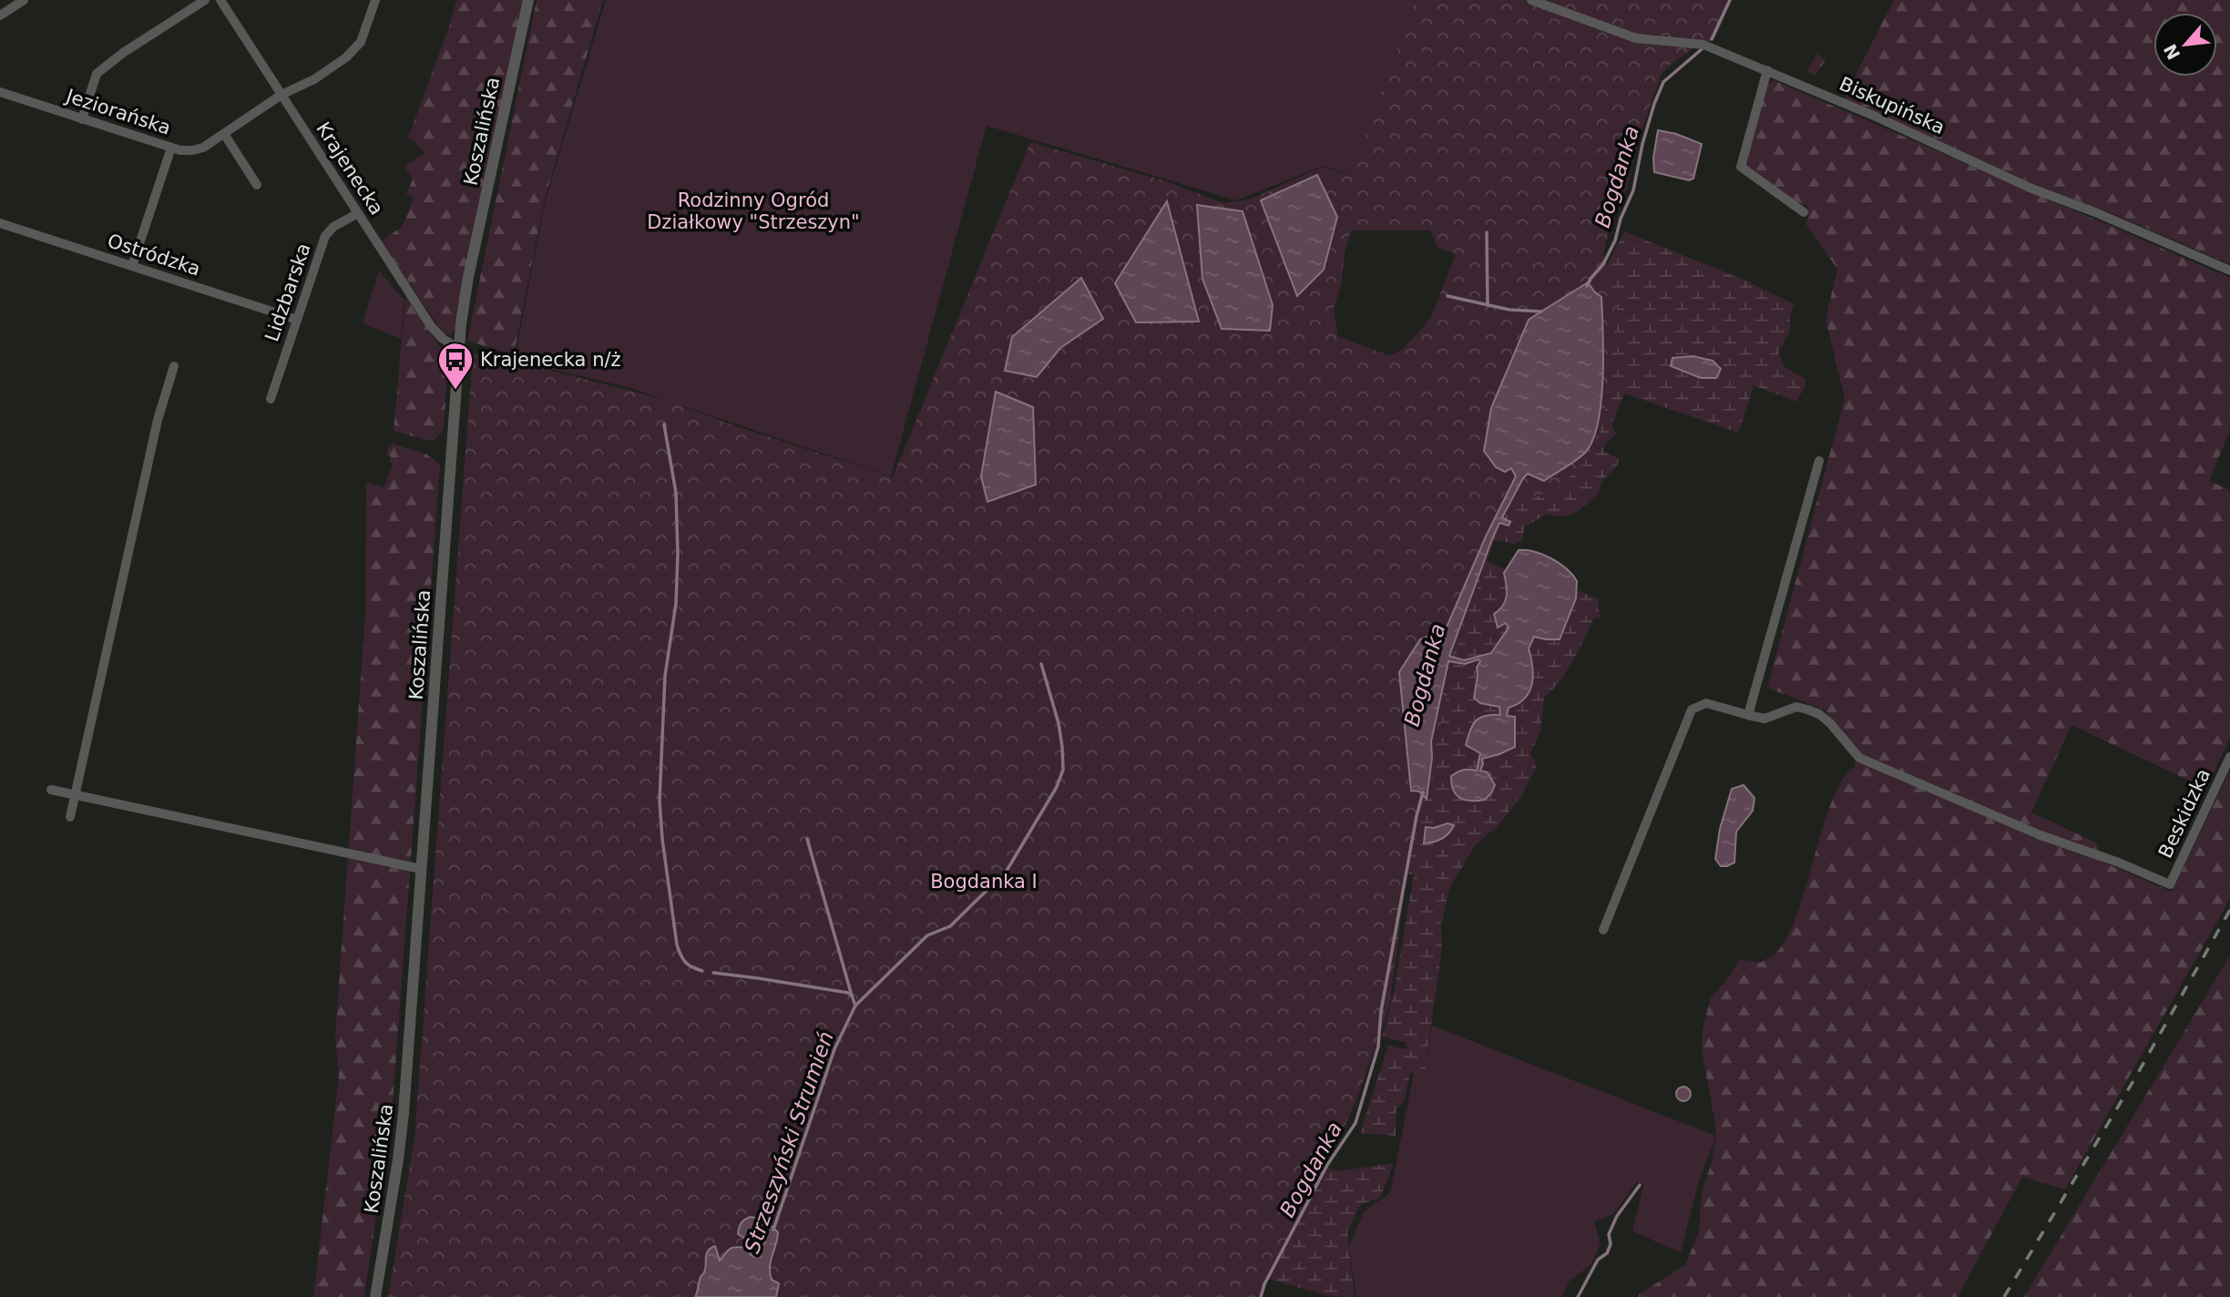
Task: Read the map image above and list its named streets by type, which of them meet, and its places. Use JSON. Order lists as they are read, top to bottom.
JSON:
{
  "streets": {
    "street": [
      "Biskupińska",
      "Jeziorańska",
      "Koszalińska",
      "Krajenecka",
      "Ostródzka",
      "Lidzbarska",
      "Beskidzka"
    ]
  },
  "crossings": [
    ["Jeziorańska", "Krajenecka"],
    ["Koszalińska", "Krajenecka"],
    ["Krajenecka", "Lidzbarska"],
    ["Ostródzka", "Lidzbarska"]
  ],
  "water": ["Bogdanka", "Strzeszyński Strumień"],
  "parks": ["Rodzinny Ogród Działkowy \"Strzeszyn\"", "Bogdanka I"],
  "places": {
    "bus stop": ["Krajenecka n/ż"]
  },
  "north": "bottom left"
}
